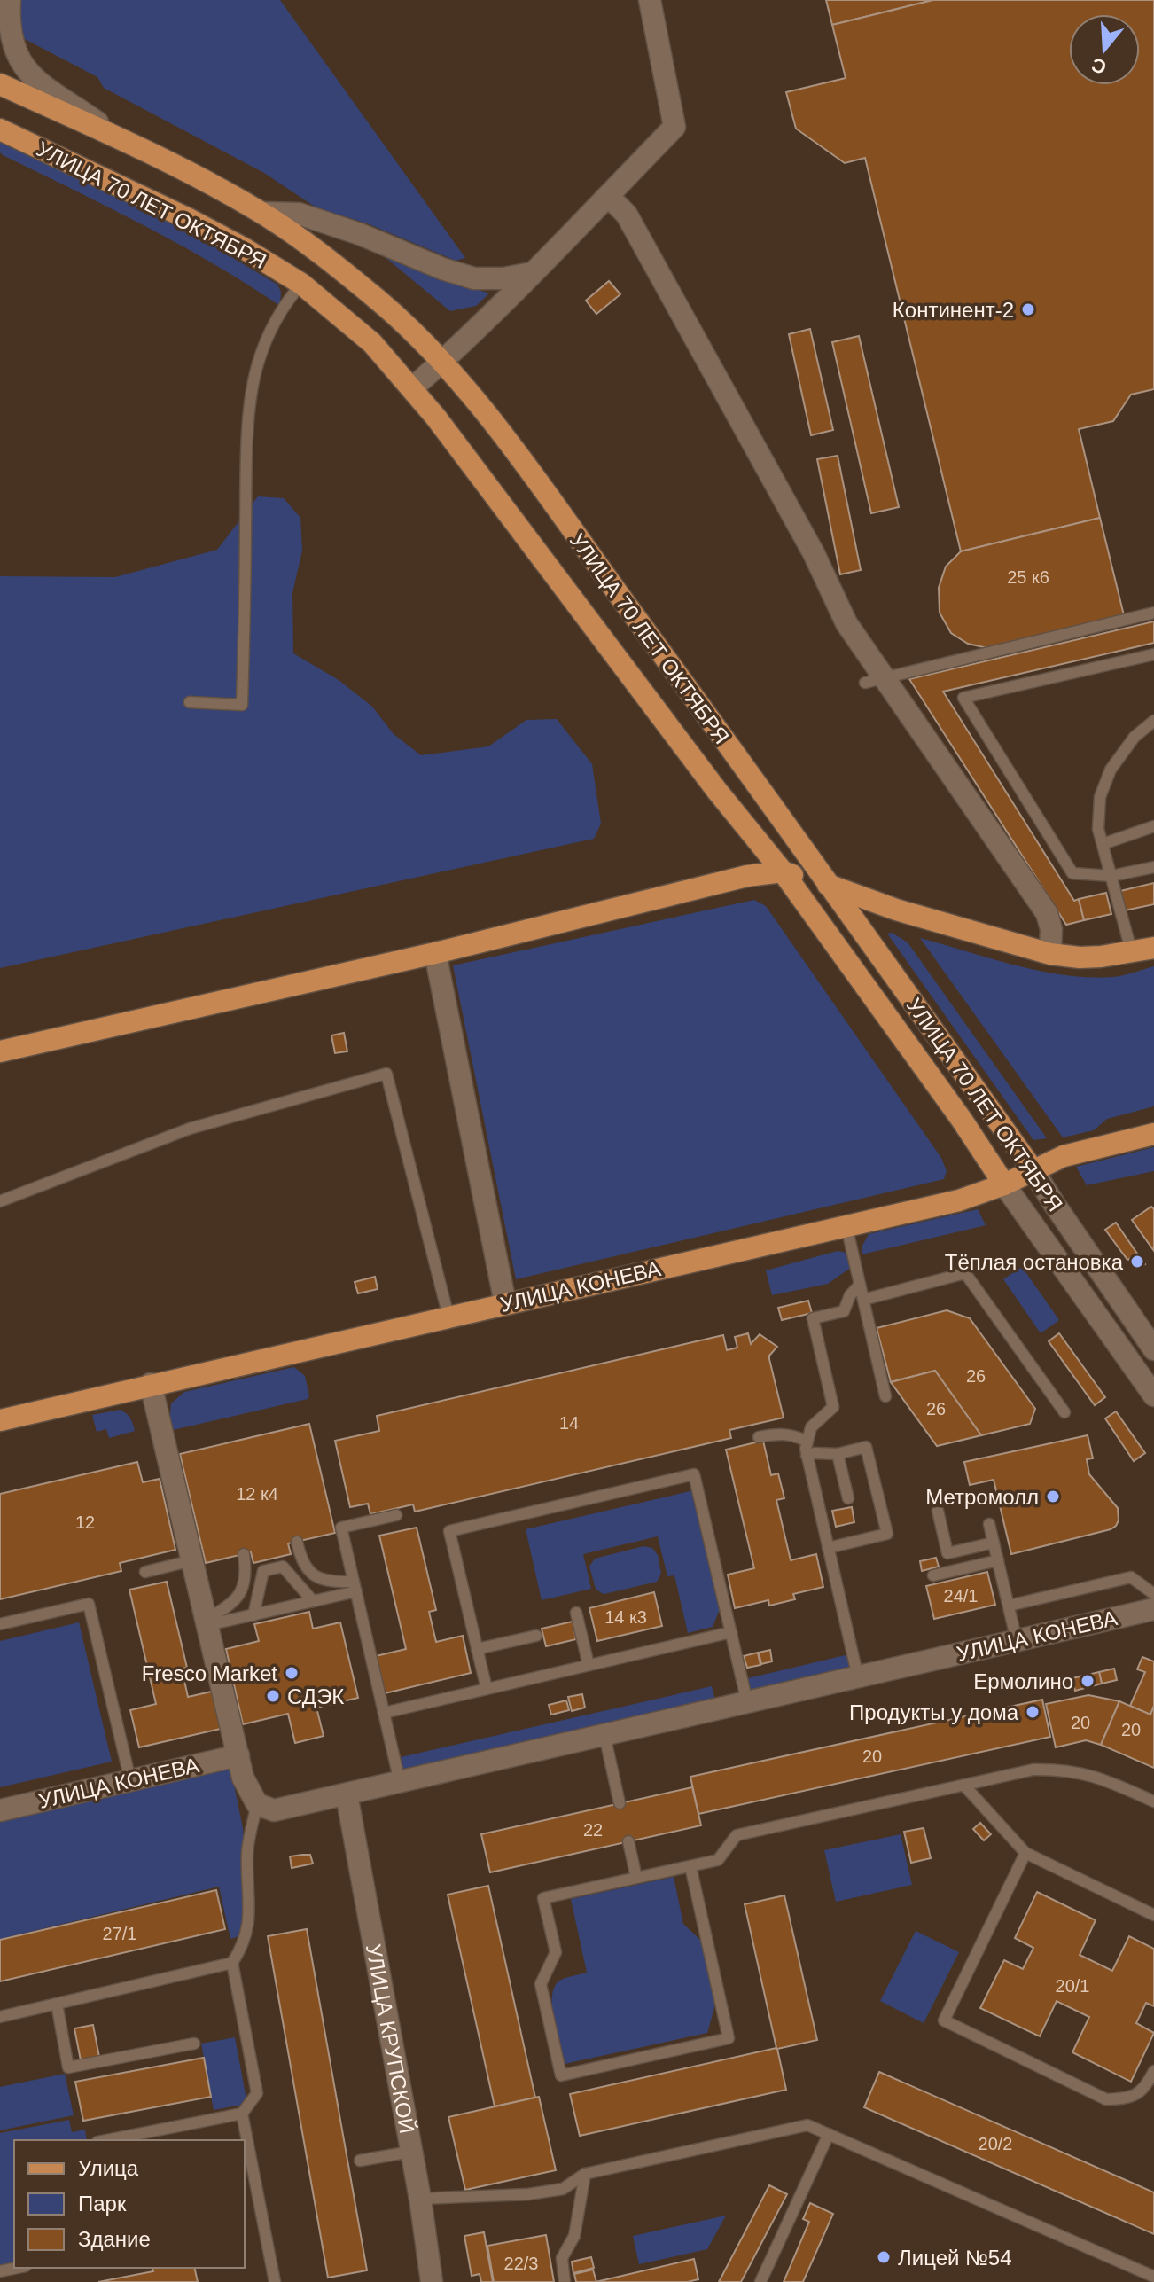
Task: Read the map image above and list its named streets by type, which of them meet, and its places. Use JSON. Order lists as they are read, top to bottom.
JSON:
{
  "streets": {
    "main road": ["УЛИЦА 70 ЛЕТ ОКТЯБРЯ", "УЛИЦА КОНЕВА"],
    "street": ["УЛИЦА КРУПСКОЙ"]
  },
  "crossings": [
    ["УЛИЦА 70 ЛЕТ ОКТЯБРЯ", "УЛИЦА КОНЕВА"],
    ["УЛИЦА КОНЕВА", "УЛИЦА КРУПСКОЙ"]
  ],
  "places": [
    "Континент-2",
    "Тёплая остановка",
    "Метромолл",
    "Fresco Market",
    "Ермолино",
    "СДЭК",
    "Продукты у дома",
    "Лицей №54"
  ],
  "house_numbers": [
    "25 к6",
    "26",
    "26",
    "14",
    "12 к4",
    "12",
    "24/1",
    "14 к3",
    "20",
    "20",
    "20",
    "22",
    "27/1",
    "20/1",
    "20/2",
    "22/3"
  ],
  "legend": ["Улица", "Парк", "Здание"],
  "north": "bottom"
}
